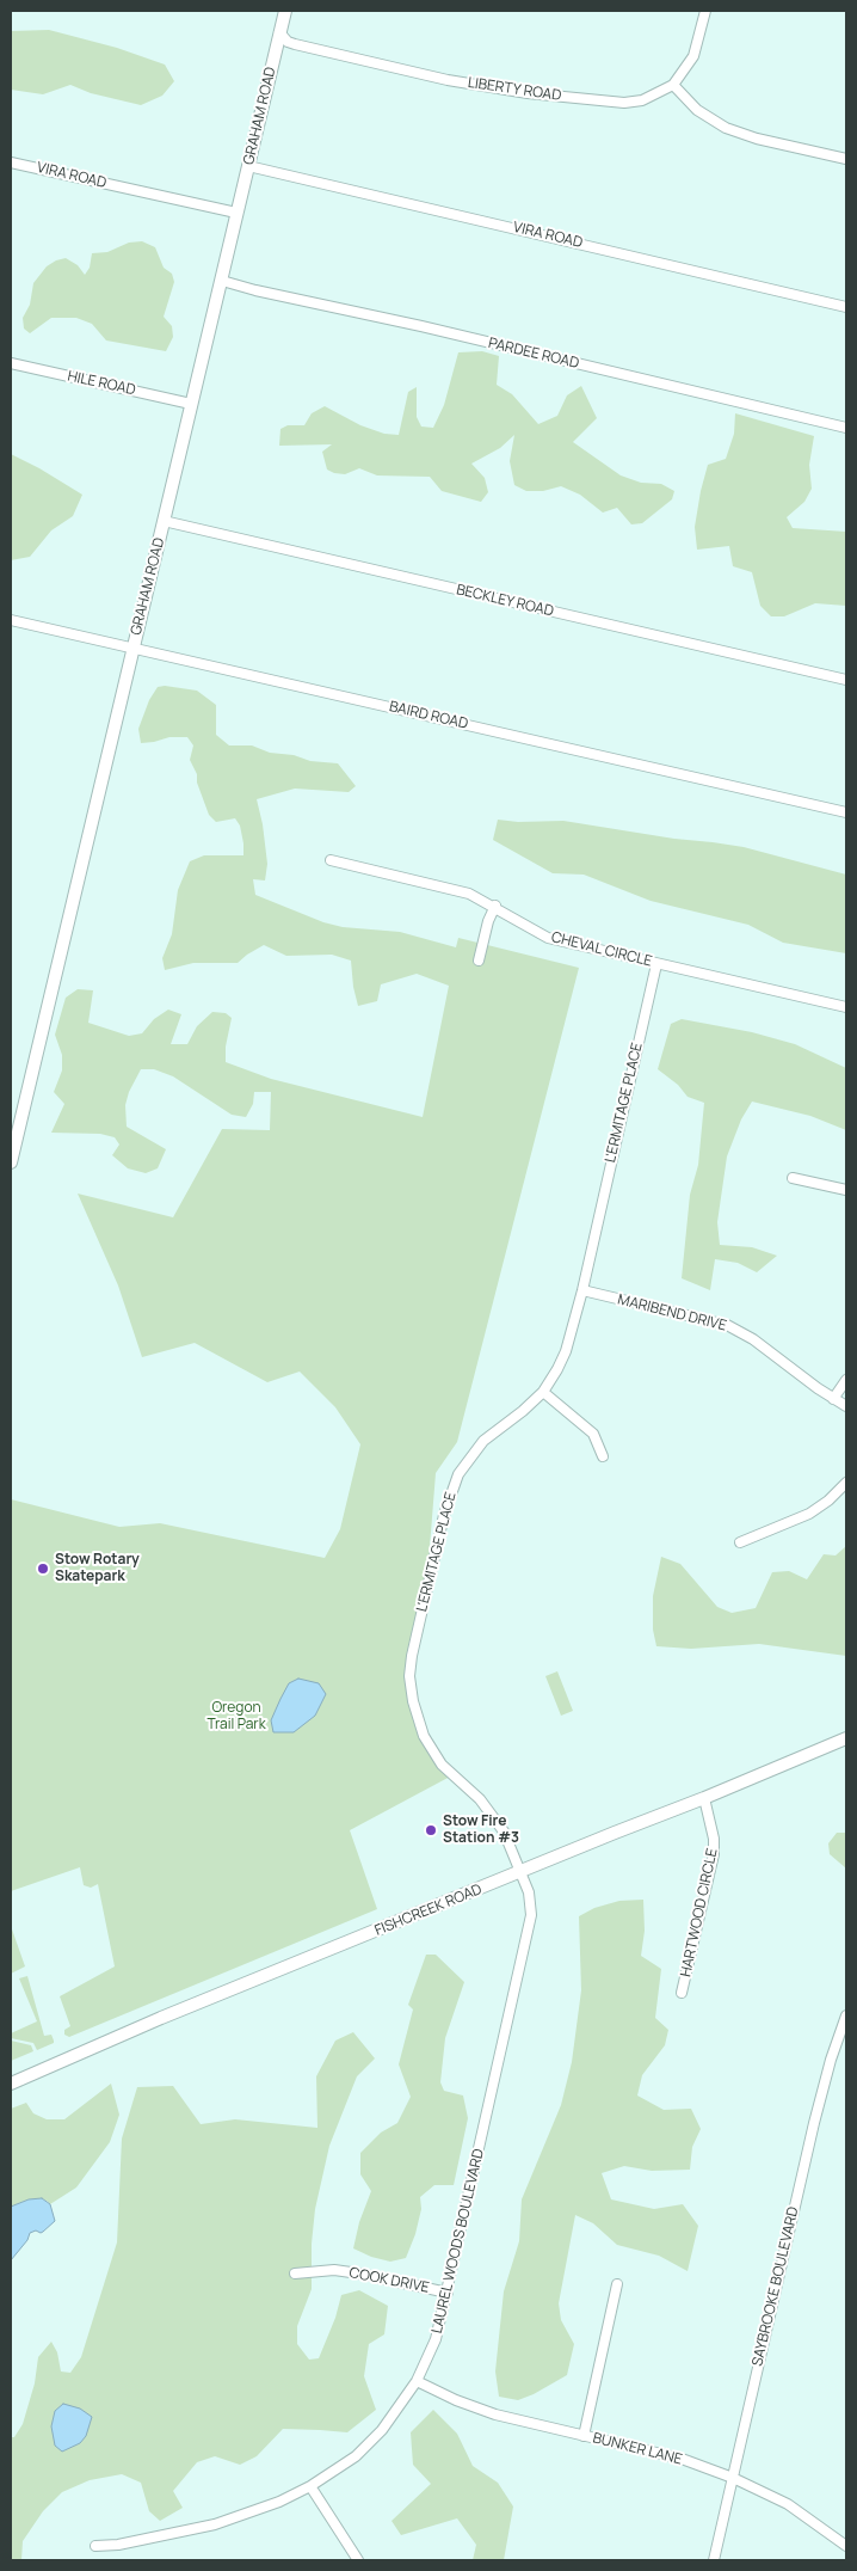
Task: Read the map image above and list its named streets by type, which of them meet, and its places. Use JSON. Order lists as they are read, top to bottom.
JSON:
{
  "streets": {
    "main road": ["GRAHAM ROAD", "FISHCREEK ROAD"],
    "street": [
      "LIBERTY ROAD",
      "VIRA ROAD",
      "PARDEE ROAD",
      "HILE ROAD",
      "BECKLEY ROAD",
      "BAIRD ROAD",
      "CHEVAL CIRCLE",
      "L'ERMITAGE PLACE",
      "MARIBEND DRIVE",
      "HARTWOOD CIRCLE",
      "LAUREL WOODS BOULEVARD",
      "COOK DRIVE",
      "SAYBROOKE BOULEVARD",
      "BUNKER LANE"
    ]
  },
  "crossings": [
    ["LIBERTY ROAD", "GRAHAM ROAD"],
    ["GRAHAM ROAD", "VIRA ROAD"],
    ["GRAHAM ROAD", "PARDEE ROAD"],
    ["GRAHAM ROAD", "HILE ROAD"],
    ["GRAHAM ROAD", "BECKLEY ROAD"],
    ["GRAHAM ROAD", "BAIRD ROAD"],
    ["CHEVAL CIRCLE", "L'ERMITAGE PLACE"],
    ["L'ERMITAGE PLACE", "MARIBEND DRIVE"],
    ["L'ERMITAGE PLACE", "FISHCREEK ROAD"],
    ["L'ERMITAGE PLACE", "LAUREL WOODS BOULEVARD"],
    ["FISHCREEK ROAD", "HARTWOOD CIRCLE"],
    ["FISHCREEK ROAD", "LAUREL WOODS BOULEVARD"],
    ["LAUREL WOODS BOULEVARD", "COOK DRIVE"],
    ["LAUREL WOODS BOULEVARD", "BUNKER LANE"],
    ["SAYBROOKE BOULEVARD", "BUNKER LANE"]
  ],
  "parks": ["Oregon Trail Park"],
  "places": ["Stow Rotary Skatepark", "Stow Fire Station #3"]
}
